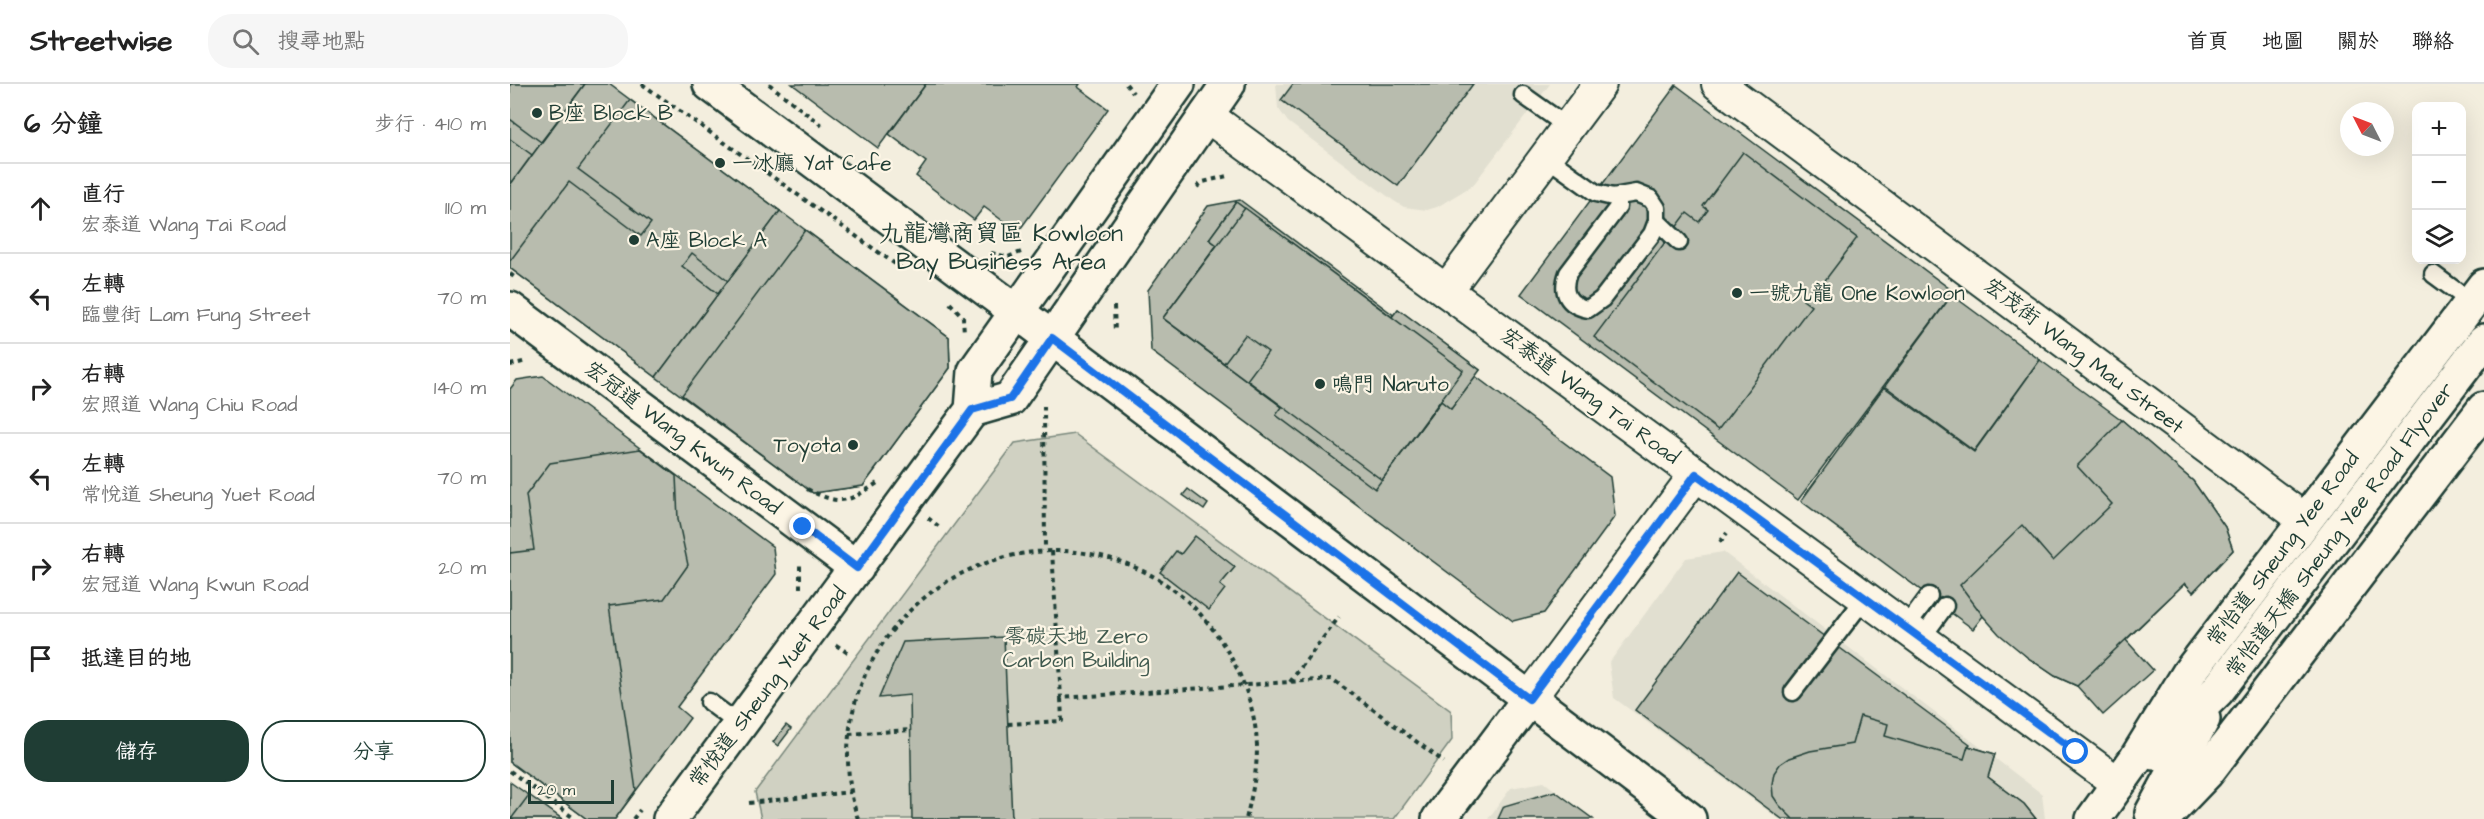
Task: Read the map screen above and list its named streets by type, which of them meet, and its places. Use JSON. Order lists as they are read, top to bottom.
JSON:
{
  "streets": {
    "main road": [
      "宏冠道 Wang Kwun Road",
      "常怡道天橋 Sheung Yee Road Flyover",
      "常怡道 Sheung Yee Road",
      "常悅道 Sheung Yuet Road"
    ],
    "street": ["宏茂街 Wang Mau Street", "宏泰道 Wang Tai Road"]
  },
  "crossings": [
    ["宏茂街 Wang Mau Street", "常怡道 Sheung Yee Road"],
    ["宏泰道 Wang Tai Road", "常怡道天橋 Sheung Yee Road Flyover"],
    ["宏泰道 Wang Tai Road", "常怡道 Sheung Yee Road"],
    ["宏冠道 Wang Kwun Road", "常悅道 Sheung Yuet Road"],
    ["常怡道天橋 Sheung Yee Road Flyover", "常怡道 Sheung Yee Road"]
  ],
  "districts": ["九龍灣商貿區 Kowloon Bay Business Area"],
  "parks": ["零碳天地 Zero Carbon Building"],
  "places": [
    "B座 Block B",
    "一冰廳 Yat Cafe",
    "A座 Block A",
    "一號九龍 One Kowloon",
    "鳴門 Naruto",
    "Toyota"
  ],
  "scale_bar": "20 m",
  "north": "top left",
  "page": {
    "header": "Streetwise",
    "search": "搜尋地點",
    "nav": [
      "首頁",
      "地圖",
      "關於",
      "聯絡"
    ],
    "heading": ["6 分鐘", "步行 · 410 m"],
    "map_buttons": ["+", "−"],
    "list": [
      ["直行", "宏泰道 Wang Tai Road", "110 m"],
      ["左轉", "臨豐街 Lam Fung Street", "70 m"],
      ["右轉", "宏照道 Wang Chiu Road", "140 m"],
      ["左轉", "常悅道 Sheung Yuet Road", "70 m"],
      ["右轉", "宏冠道 Wang Kwun Road", "20 m"],
      "抵達目的地"
    ],
    "buttons": ["儲存", "分享"],
    "scale": "20 m"
  }
}
